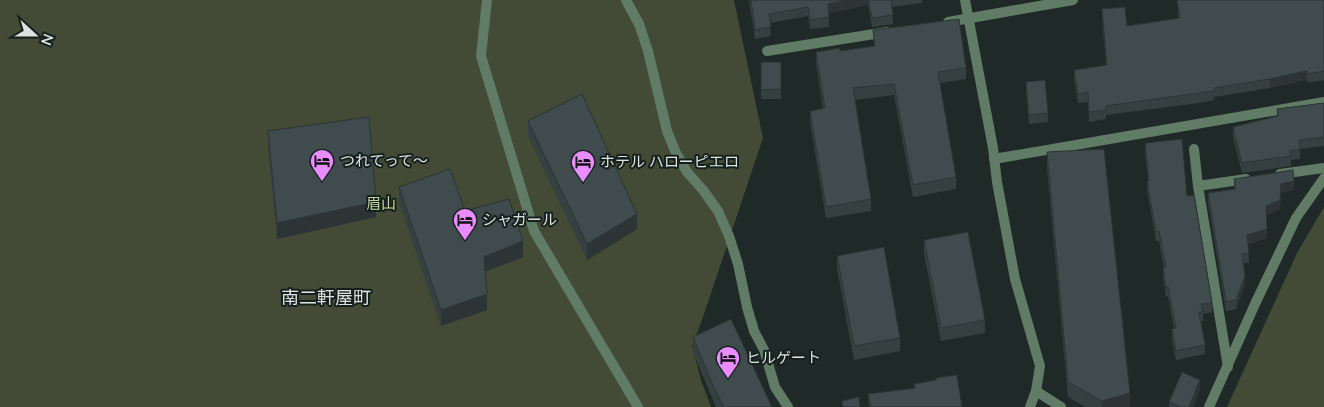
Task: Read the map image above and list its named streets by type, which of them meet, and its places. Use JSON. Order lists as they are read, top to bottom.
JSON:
{
  "districts": ["南二軒屋町"],
  "parks": ["眉山"],
  "places": {
    "hotel": [
      "つれてって～",
      "ホテル ハローピエロ",
      "シャガール",
      "ヒルゲート"
    ]
  },
  "north": "right"
}
